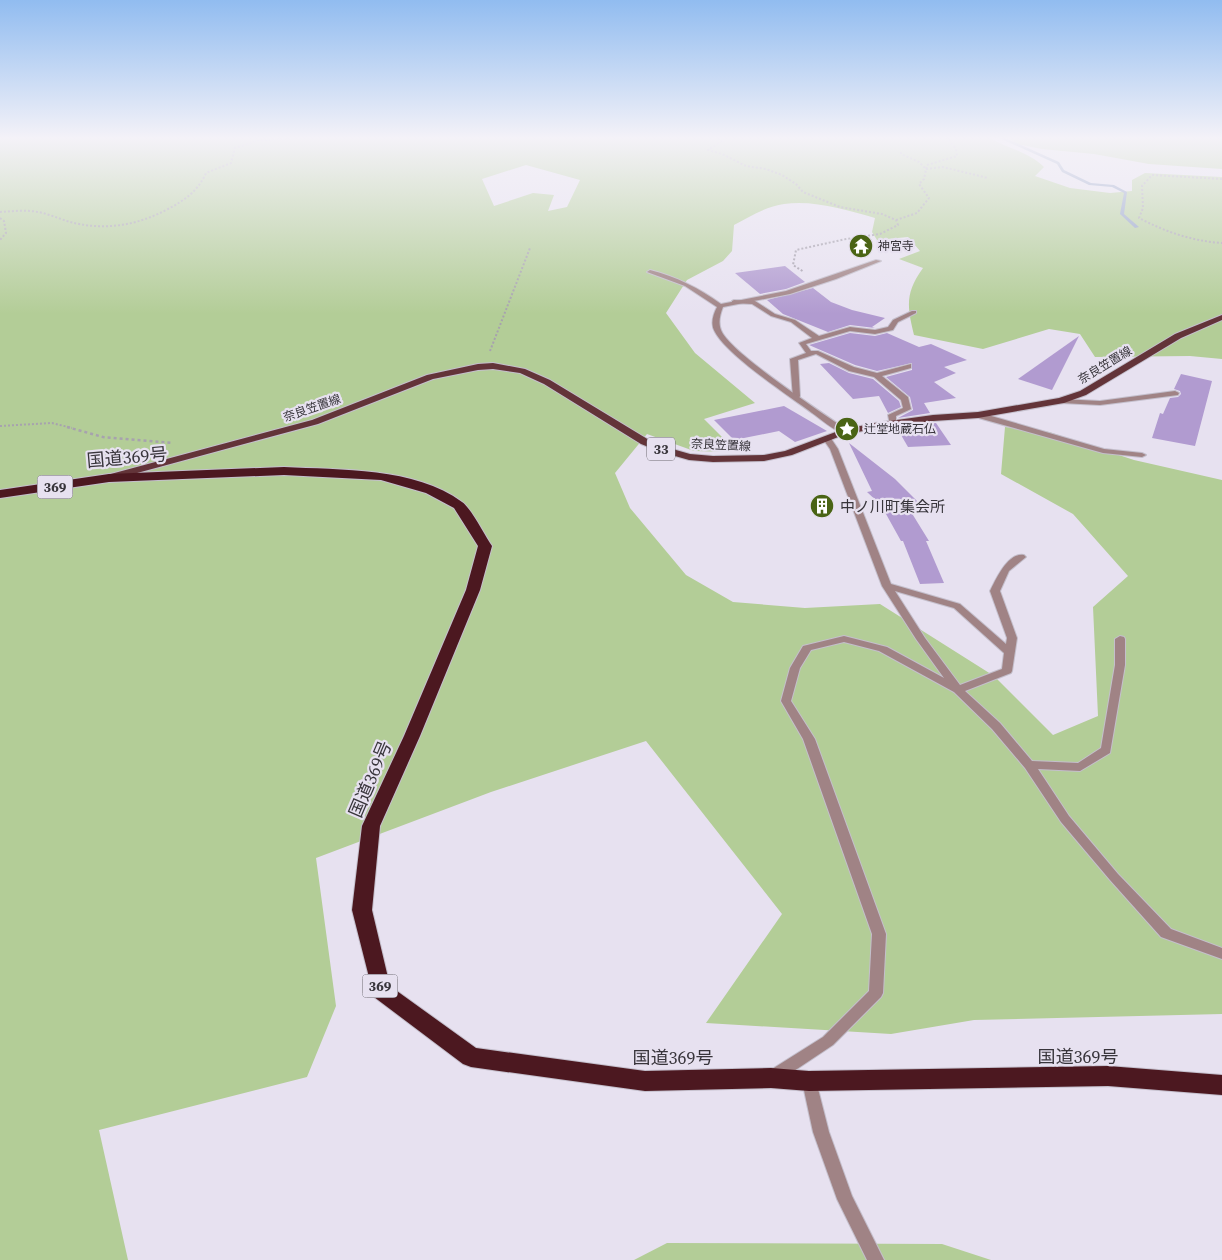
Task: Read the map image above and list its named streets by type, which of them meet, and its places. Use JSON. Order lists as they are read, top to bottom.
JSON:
{
  "streets": {
    "highway": ["国道369号", "369"],
    "main road": ["奈良笠置線", "33"]
  },
  "crossings": [
    ["奈良笠置線", "国道369号"]
  ],
  "places": {
    "temple": ["神宮寺"],
    "place": ["辻堂地蔵石仏"],
    "building": ["中ノ川町集会所"]
  }
}
